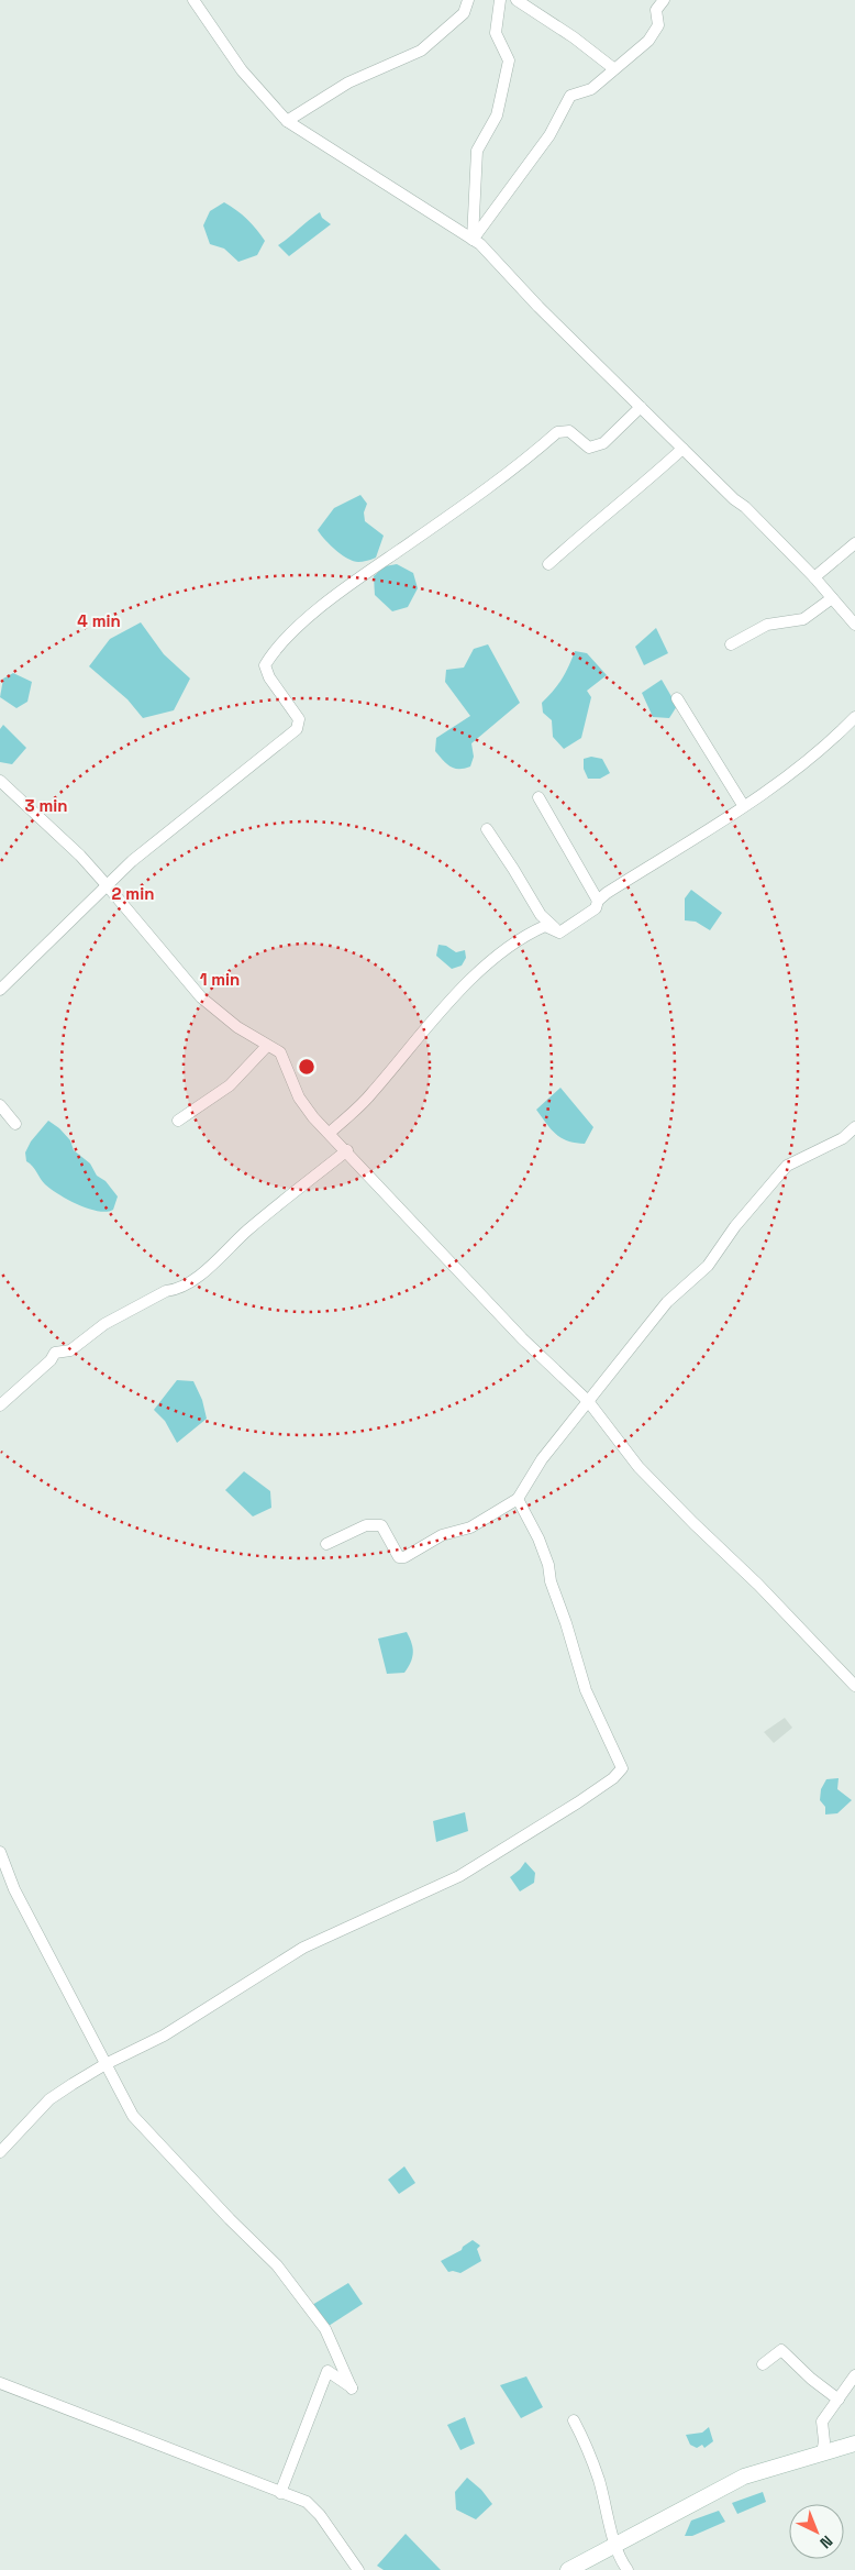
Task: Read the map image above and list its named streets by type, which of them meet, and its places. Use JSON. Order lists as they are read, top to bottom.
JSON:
{
  "north": "bottom right",
  "rings": [
    "4 min",
    "3 min",
    "2 min",
    "1 min"
  ]
}
